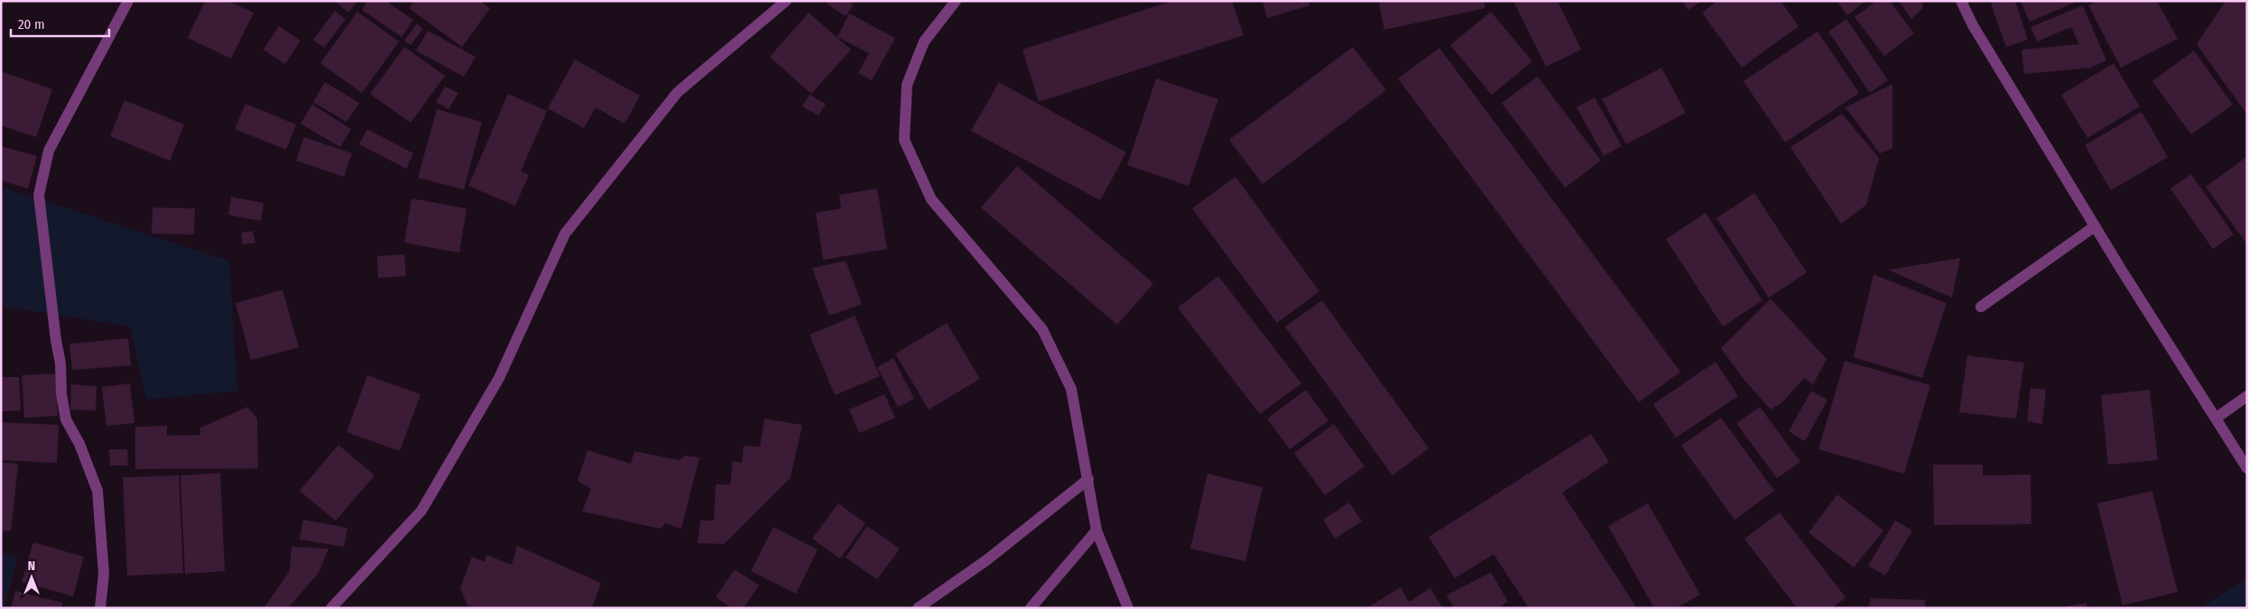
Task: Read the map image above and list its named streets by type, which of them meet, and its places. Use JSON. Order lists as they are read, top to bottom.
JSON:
{
  "scale_bar": "20 m",
  "north": "top"
}
